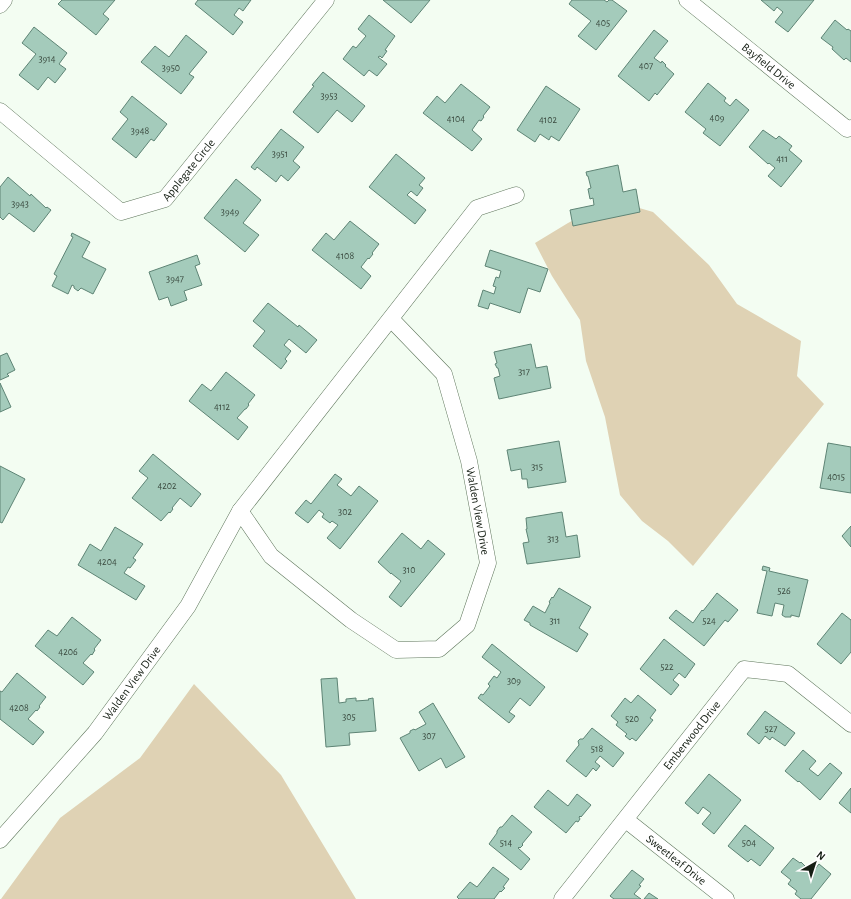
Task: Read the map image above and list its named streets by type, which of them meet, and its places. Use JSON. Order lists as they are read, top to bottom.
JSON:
{
  "streets": {
    "street": [
      "Bayfield Drive",
      "Applegate Circle",
      "Walden View Drive",
      "Emberwood Drive",
      "Sweetleaf Drive"
    ]
  },
  "crossings": [
    ["Emberwood Drive", "Sweetleaf Drive"]
  ],
  "house_numbers": [
    "405",
    "3914",
    "407",
    "3950",
    "3953",
    "409",
    "4104",
    "4102",
    "3948",
    "3951",
    "411",
    "3943",
    "3949",
    "4108",
    "3947",
    "317",
    "4112",
    "315",
    "4015",
    "4202",
    "302",
    "313",
    "4204",
    "310",
    "526",
    "311",
    "524",
    "4206",
    "522",
    "309",
    "4208",
    "305",
    "520",
    "527",
    "307",
    "518",
    "514",
    "504"
  ],
  "north": "top right"
}
